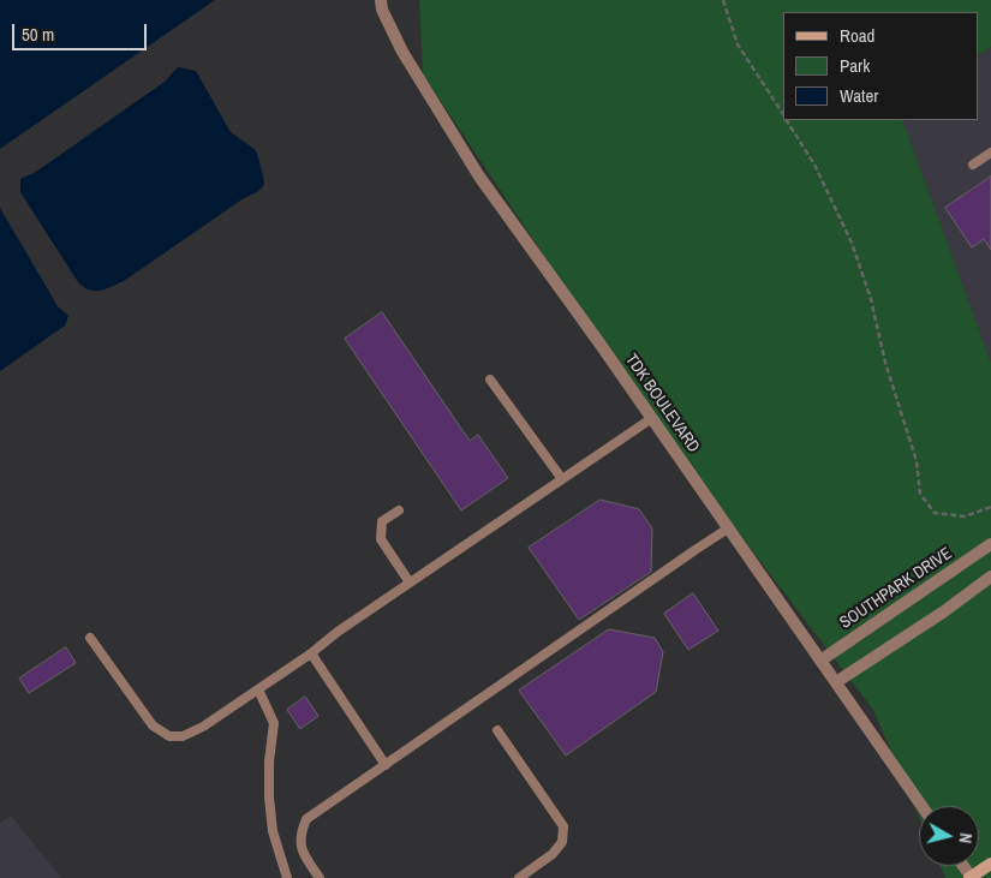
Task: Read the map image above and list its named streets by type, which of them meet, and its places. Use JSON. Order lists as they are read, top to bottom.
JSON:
{
  "streets": {
    "street": ["TDK BOULEVARD", "SOUTHPARK DRIVE"]
  },
  "crossings": [
    ["TDK BOULEVARD", "SOUTHPARK DRIVE"]
  ],
  "legend": ["Road", "Park", "Water"],
  "scale_bar": "50 m",
  "north": "right"
}
